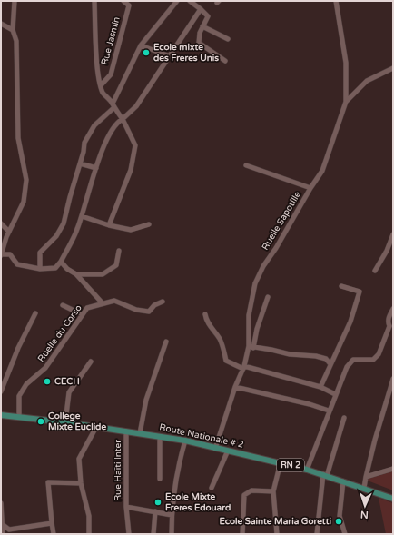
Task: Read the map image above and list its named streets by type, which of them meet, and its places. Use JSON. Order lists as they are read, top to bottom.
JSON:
{
  "streets": {
    "main road": ["Route Nationale # 2", "RN 2"],
    "street": [
      "Rue Jasmin",
      "Ruelle Sapotille",
      "Ruelle du Corso",
      "Rue Haïti Inter"
    ]
  },
  "crossings": [
    ["Ruelle Sapotille", "Route Nationale # 2"],
    ["Ruelle du Corso", "Route Nationale # 2"],
    ["Route Nationale # 2", "Rue Haïti Inter"]
  ],
  "places": [
    "Ecole mixte des Freres Unis",
    "CECH",
    "College Mixte Euclide",
    "Ecole Mixte Freres Edouard",
    "Ecole Sainte Maria Goretti"
  ],
  "north": "bottom"
}
